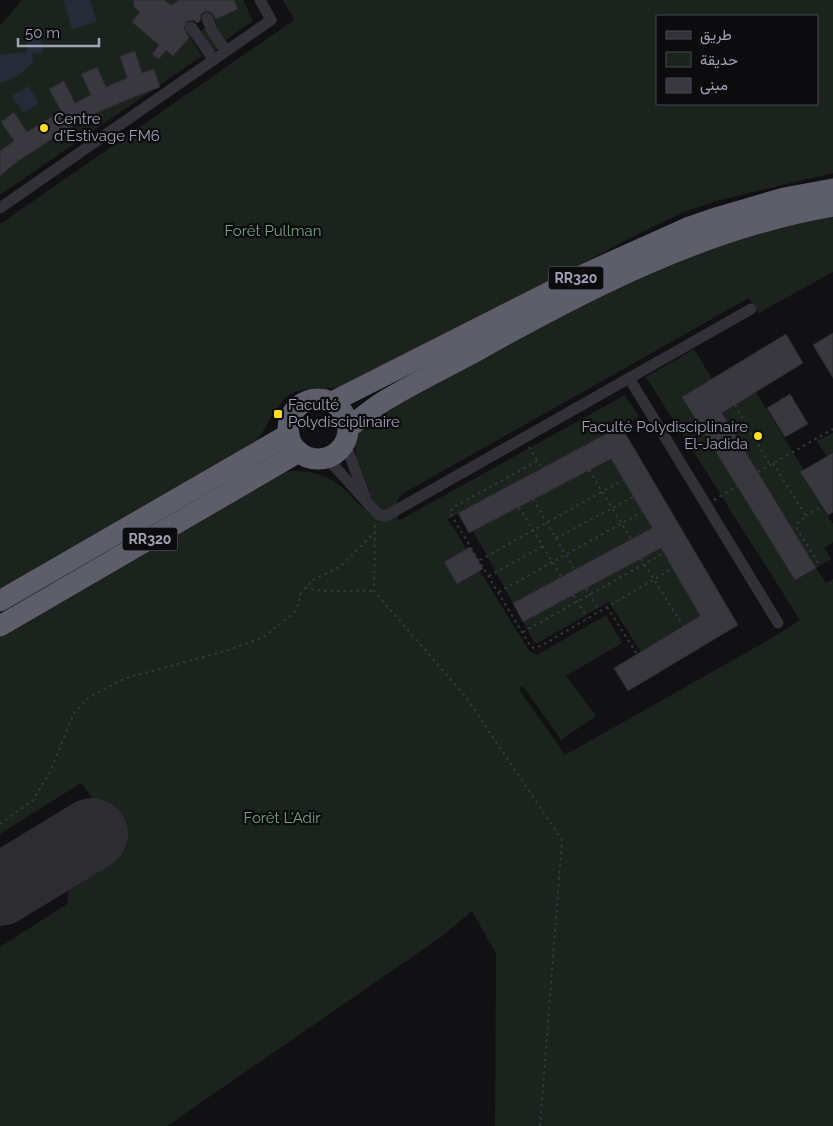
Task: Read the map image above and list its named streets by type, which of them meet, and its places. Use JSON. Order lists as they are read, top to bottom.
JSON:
{
  "streets": {
    "highway": ["RR320"]
  },
  "parks": ["Forêt Pullman", "Forêt L'Adir"],
  "places": {
    "other": ["Centre d'Estivage FM6", "Faculté Polydisciplinaire El-Jadida"],
    "transit": ["Faculté Polydisciplinaire"]
  },
  "legend": ["طريق", "حديقة", "مبنى"],
  "scale_bar": "50 m"
}
